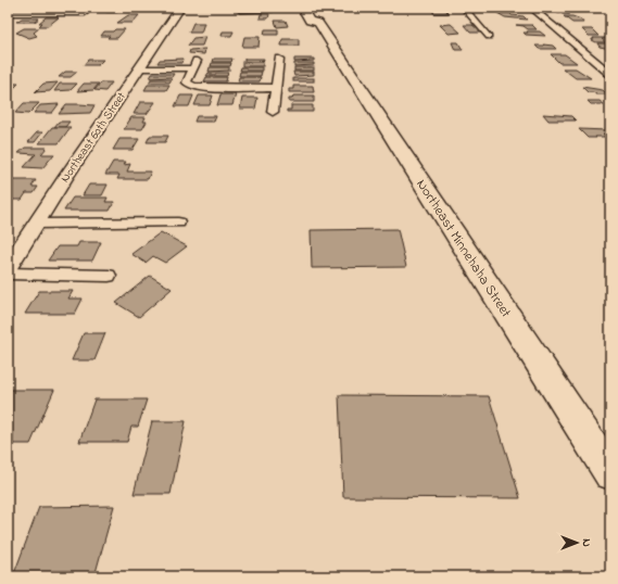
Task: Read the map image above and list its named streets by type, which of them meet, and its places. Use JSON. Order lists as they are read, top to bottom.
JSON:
{
  "streets": {
    "main road": ["Northeast Minnehaha Street"],
    "street": ["Northeast 60th Street"]
  },
  "north": "right"
}
